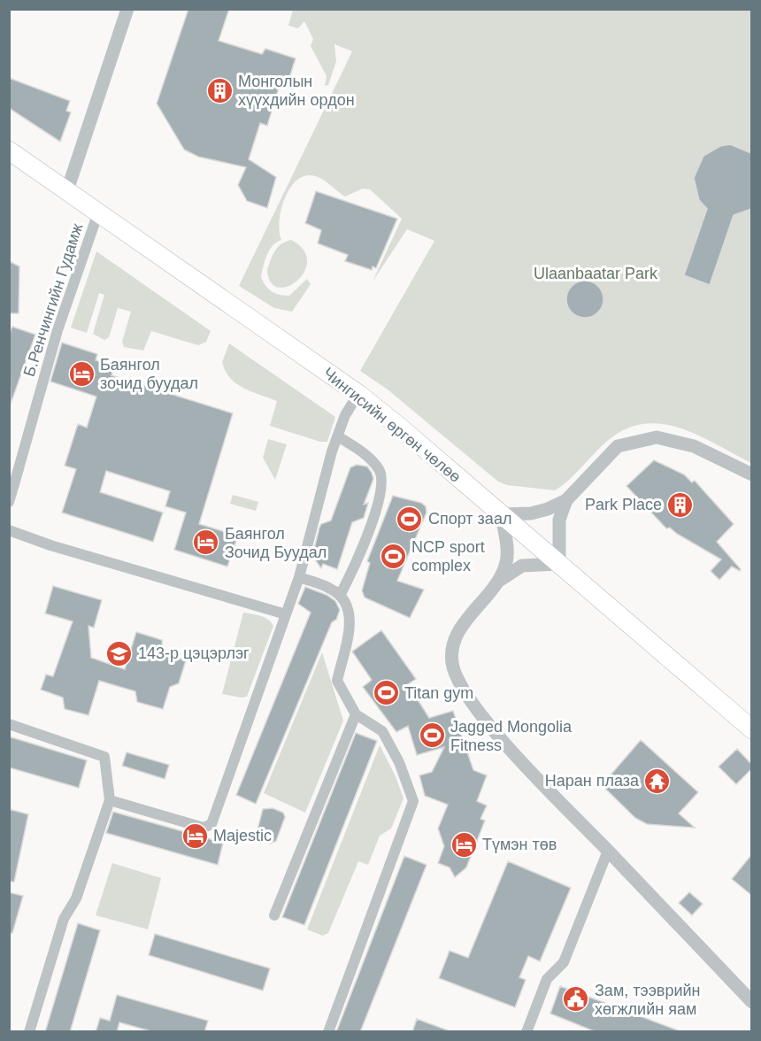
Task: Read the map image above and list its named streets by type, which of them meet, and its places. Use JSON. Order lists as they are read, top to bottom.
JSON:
{
  "streets": {
    "highway": ["Чингисийн өргөн чөлөө"],
    "street": ["Б.Ренчингийн Гудамж"]
  },
  "crossings": [
    ["Б.Ренчингийн Гудамж", "Чингисийн өргөн чөлөө"]
  ],
  "parks": ["Ulaanbaatar Park"],
  "places": {
    "building": ["Монголын хүүхдийн ордон", "Park Place"],
    "hotel": [
      "Баянгол зочид буудал",
      "Баянгол Зочид Буудал",
      "Majestic",
      "Түмэн төв"
    ],
    "sports": [
      "Спорт заал",
      "NCP sport complex",
      "Titan gym",
      "Jagged Mongolia Fitness"
    ],
    "school or university": ["143-р цэцэрлэг"],
    "temple": ["Наран плаза"],
    "public building": ["Зам, тээврийн хөгжлийн яам"]
  }
}
